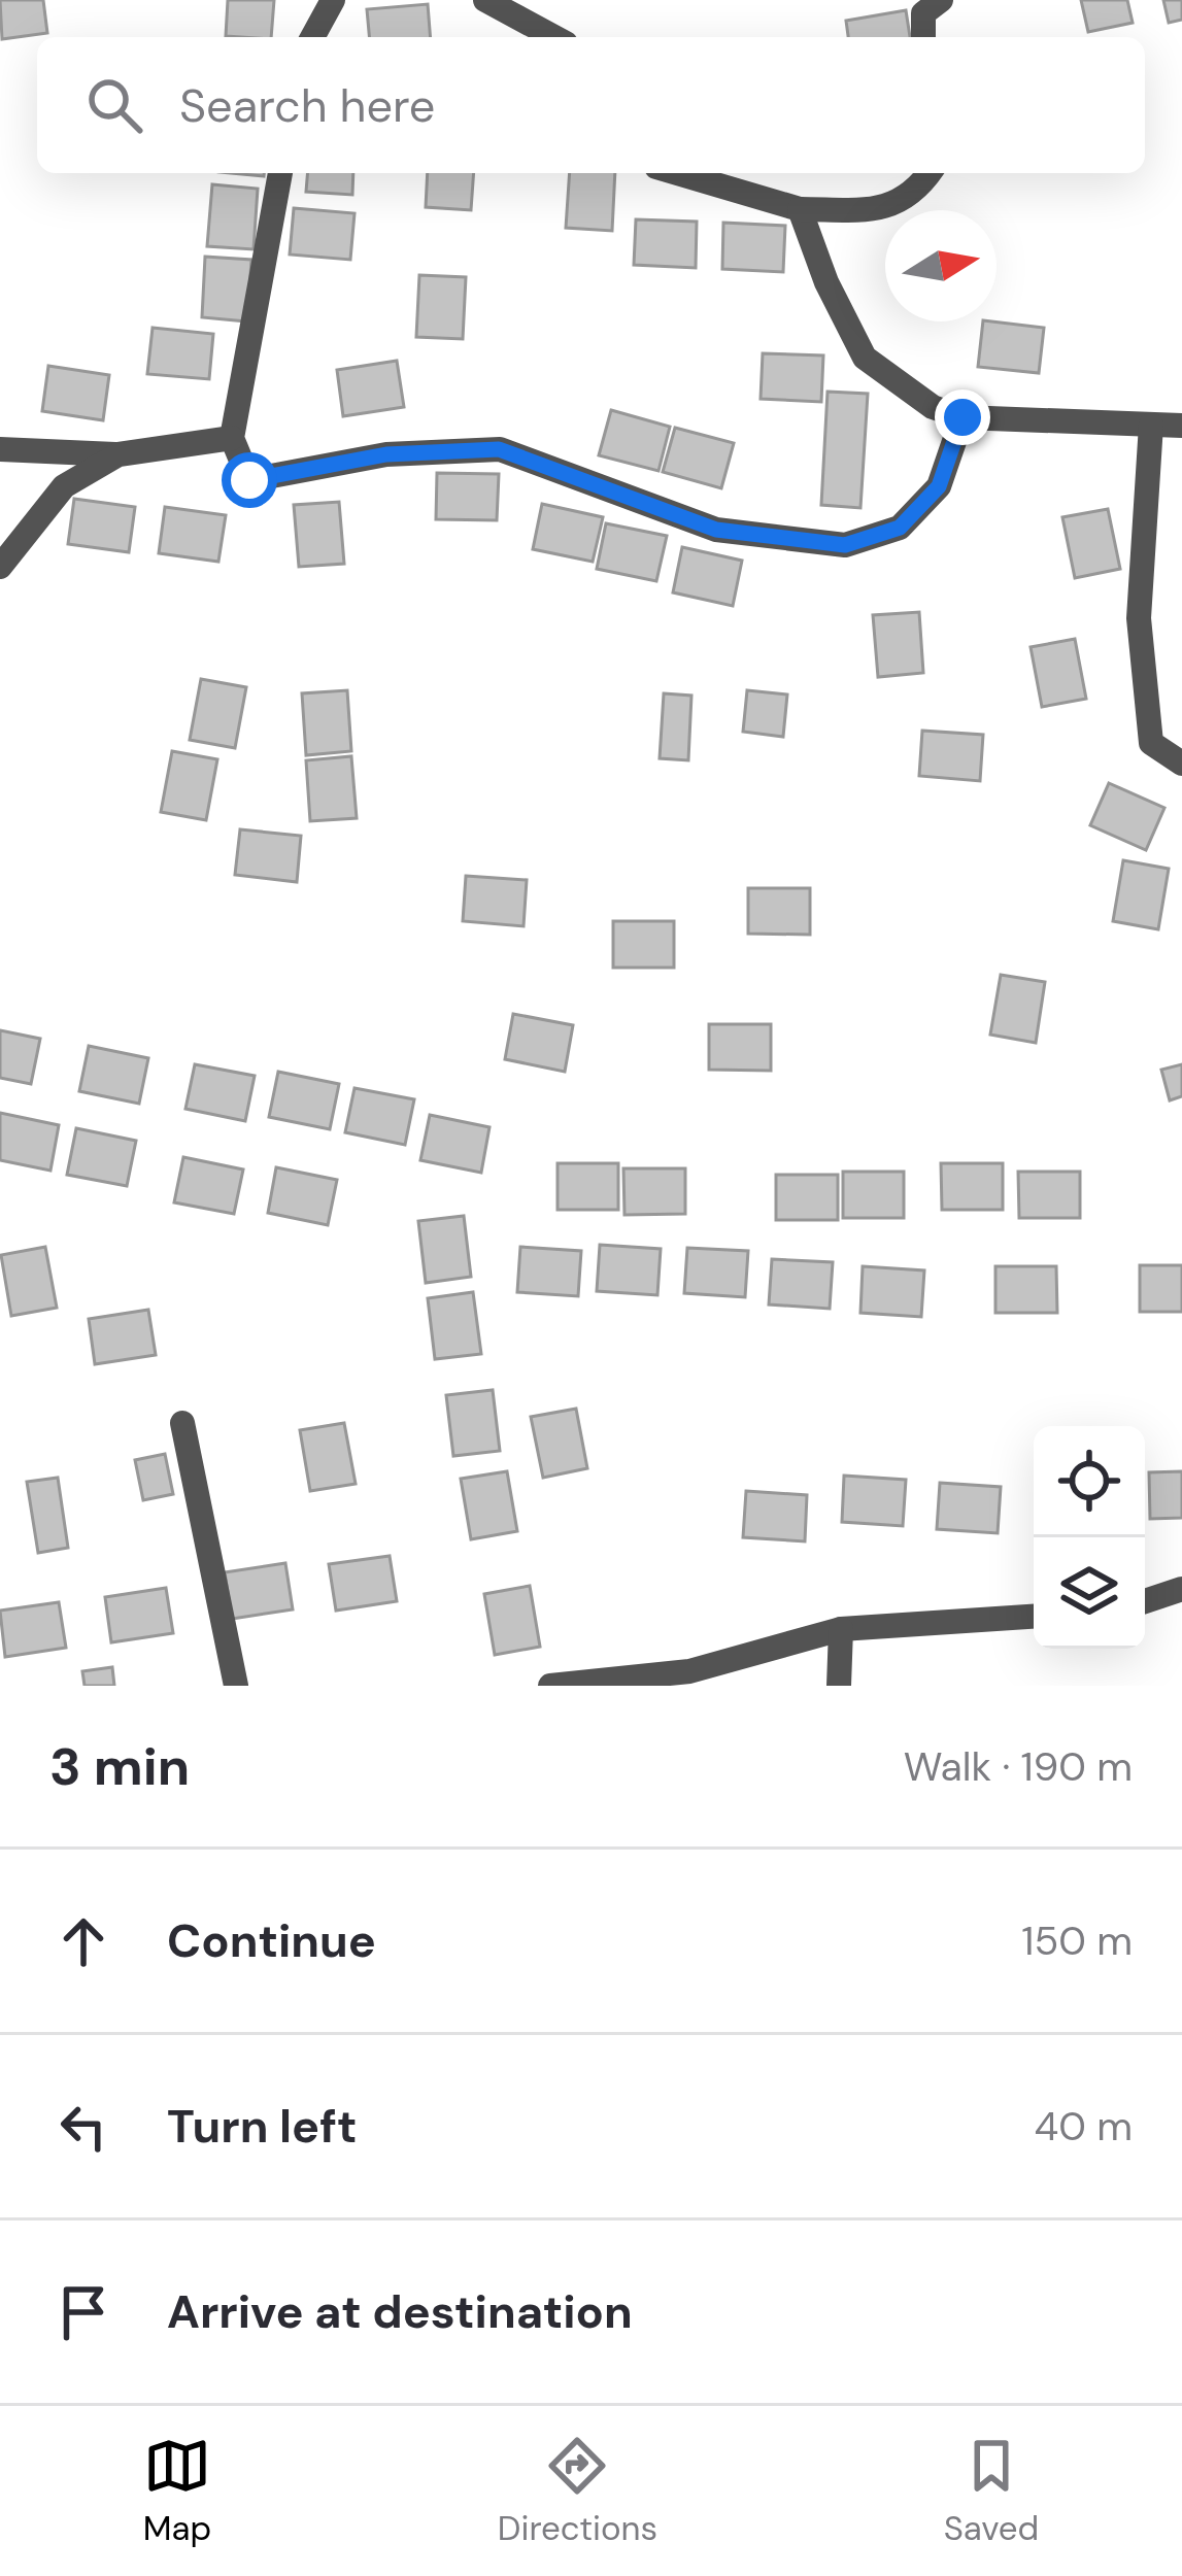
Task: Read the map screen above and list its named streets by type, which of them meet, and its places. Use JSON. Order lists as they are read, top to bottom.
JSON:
{
  "north": "right",
  "page": {
    "search": "Search here",
    "heading": ["3 min", "Walk · 190 m"],
    "list": [
      ["Continue", "150 m"],
      ["Turn left", "40 m"],
      "Arrive at destination"
    ],
    "nav": ["Map", "Directions", "Saved"]
  }
}
